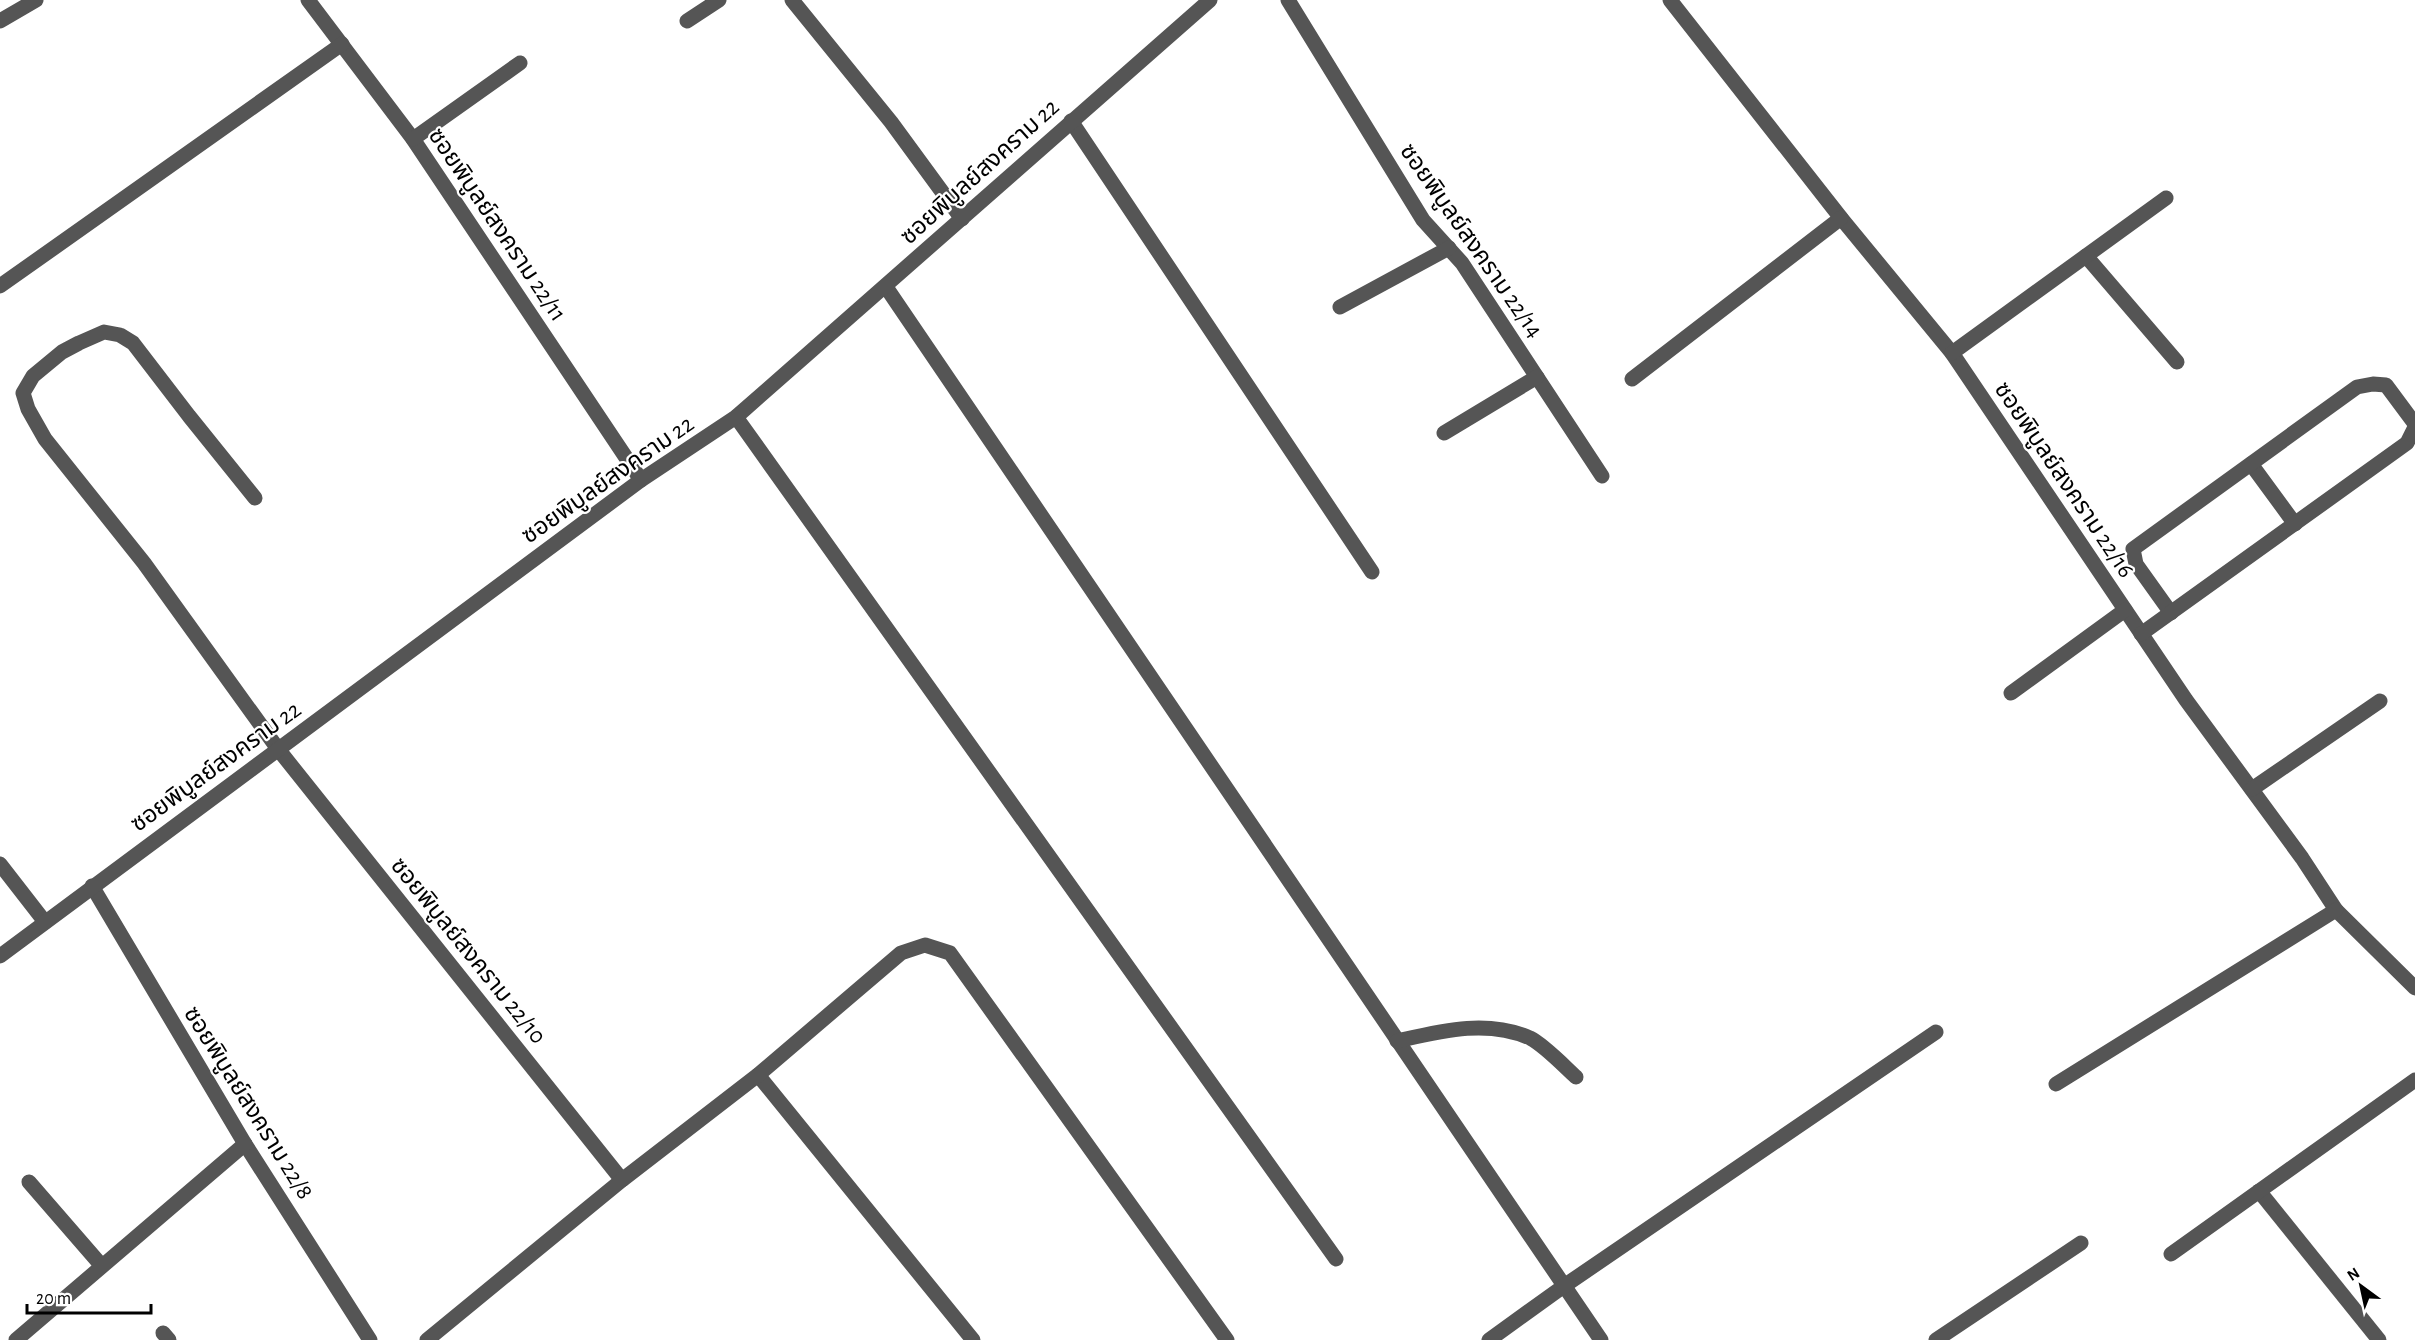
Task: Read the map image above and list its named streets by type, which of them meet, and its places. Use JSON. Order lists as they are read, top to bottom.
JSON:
{
  "streets": {
    "street": [
      "ซอยพิบูลย์สงคราม 22",
      "ซอยพิบูลย์สงคราม 22/11",
      "ซอยพิบูลย์สงคราม 22/14",
      "ซอยพิบูลย์สงคราม 22/16",
      "ซอยพิบูลย์สงคราม 22/10",
      "ซอยพิบูลย์สงคราม 22/8"
    ]
  },
  "crossings": [
    ["ซอยพิบูลย์สงคราม 22", "ซอยพิบูลย์สงคราม 22/11"],
    ["ซอยพิบูลย์สงคราม 22", "ซอยพิบูลย์สงคราม 22/10"],
    ["ซอยพิบูลย์สงคราม 22", "ซอยพิบูลย์สงคราม 22/8"]
  ],
  "scale_bar": "20 m",
  "north": "top left"
}
